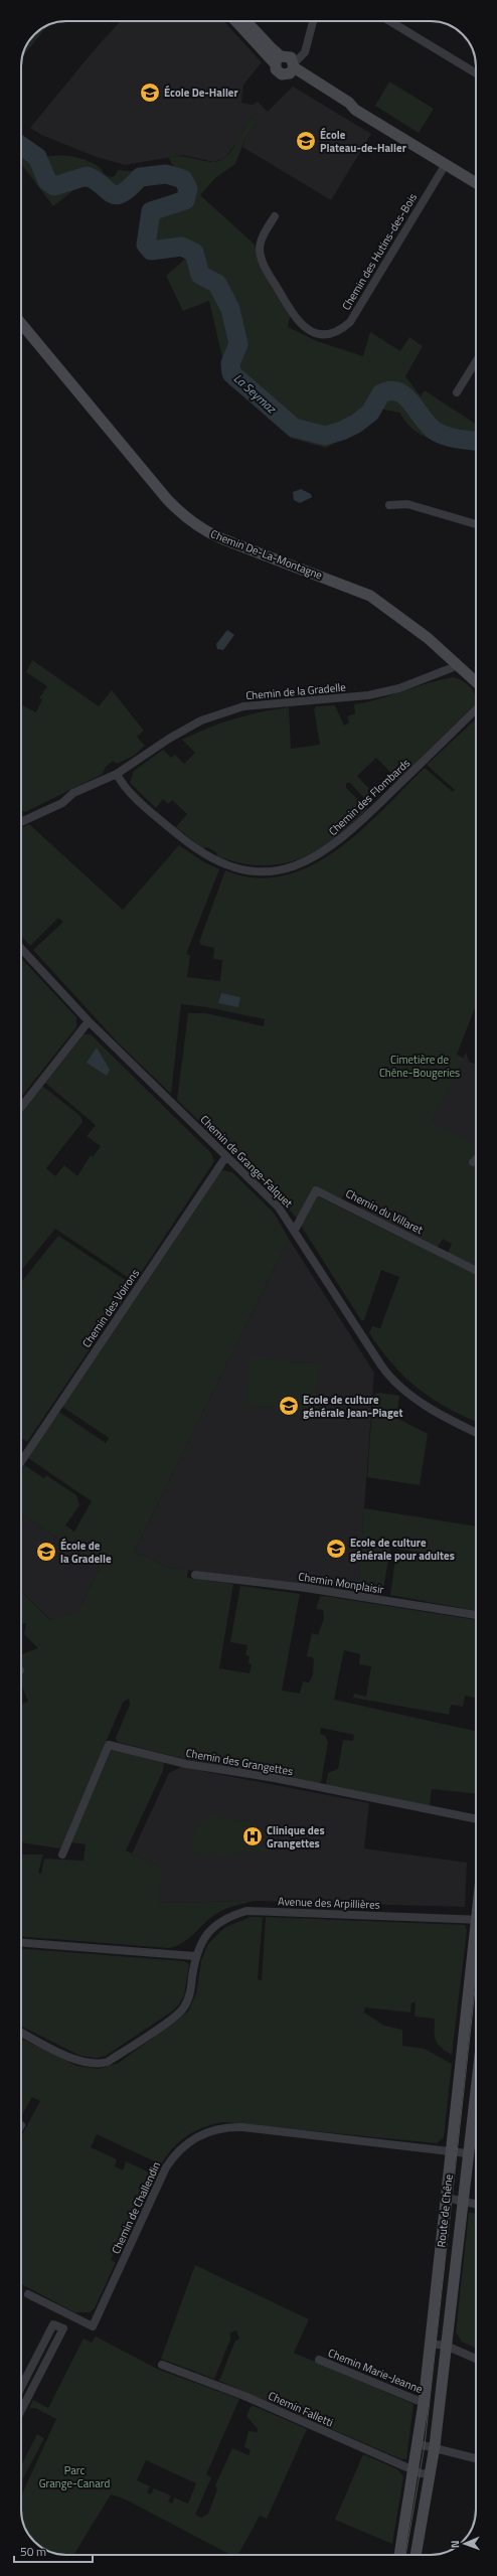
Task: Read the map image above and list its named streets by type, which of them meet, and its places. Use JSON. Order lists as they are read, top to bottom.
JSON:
{
  "streets": {
    "main road": ["Chemin De-La-Montagne", "Route de Chêne"],
    "street": [
      "Chemin des Hutins-des-Bois",
      "Chemin de la Gradelle",
      "Chemin des Flombards",
      "Chemin de Grange-Falquet",
      "Chemin du Villaret",
      "Chemin des Voirons",
      "Chemin Monplaisir",
      "Chemin des Grangettes",
      "Avenue des Arpillières",
      "Chemin de Challendin",
      "Chemin Marie-Jeanne",
      "Chemin Falletti"
    ]
  },
  "crossings": [
    ["Chemin De-La-Montagne", "Chemin de la Gradelle"],
    ["Chemin de la Gradelle", "Chemin des Flombards"],
    ["Chemin de Grange-Falquet", "Chemin du Villaret"],
    ["Chemin de Grange-Falquet", "Chemin des Voirons"],
    ["Chemin de Challendin", "Route de Chêne"],
    ["Route de Chêne", "Chemin Marie-Jeanne"],
    ["Route de Chêne", "Chemin Falletti"]
  ],
  "water": ["La Seymaz"],
  "parks": ["Cimetière de Chêne-Bougeries", "Parc Grange-Canard"],
  "places": {
    "school or university": [
      "École De-Haller",
      "École Plateau-de-Haller",
      "Ecole de culture générale Jean-Piaget",
      "Ecole de culture générale pour adultes",
      "École de la Gradelle"
    ],
    "hospital": ["Clinique des Grangettes"]
  },
  "scale_bar": "50 m",
  "north": "left"
}
